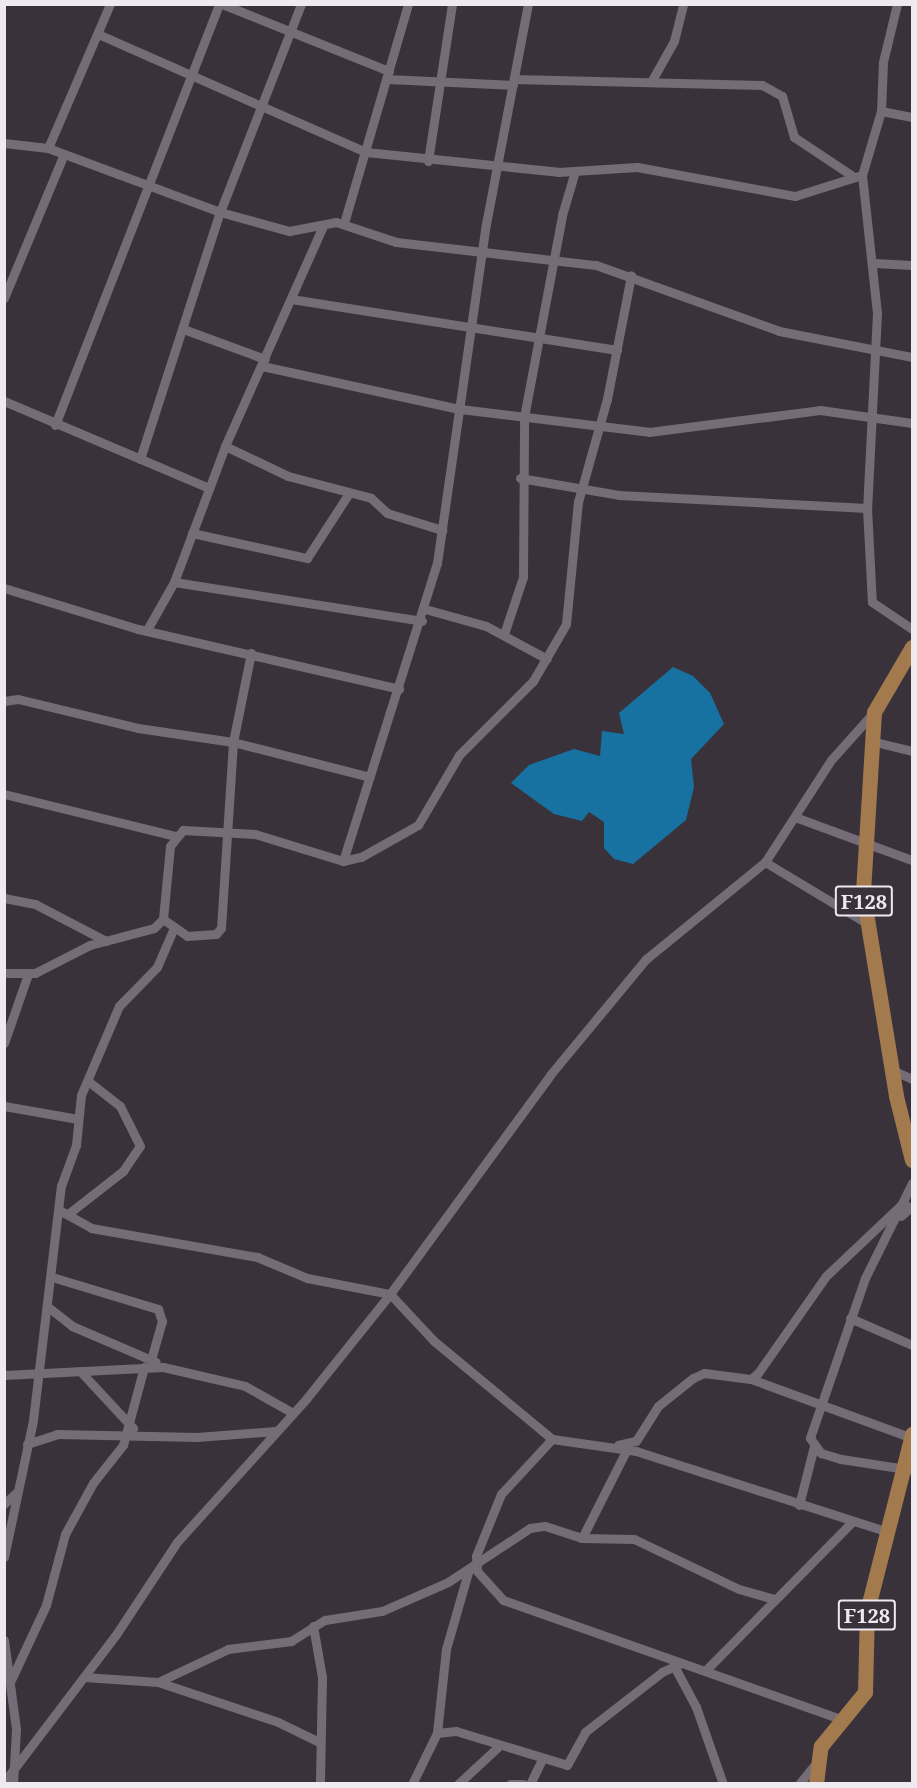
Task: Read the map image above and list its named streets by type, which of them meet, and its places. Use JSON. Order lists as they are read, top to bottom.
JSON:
{
  "streets": {
    "main road": ["F128"]
  }
}
